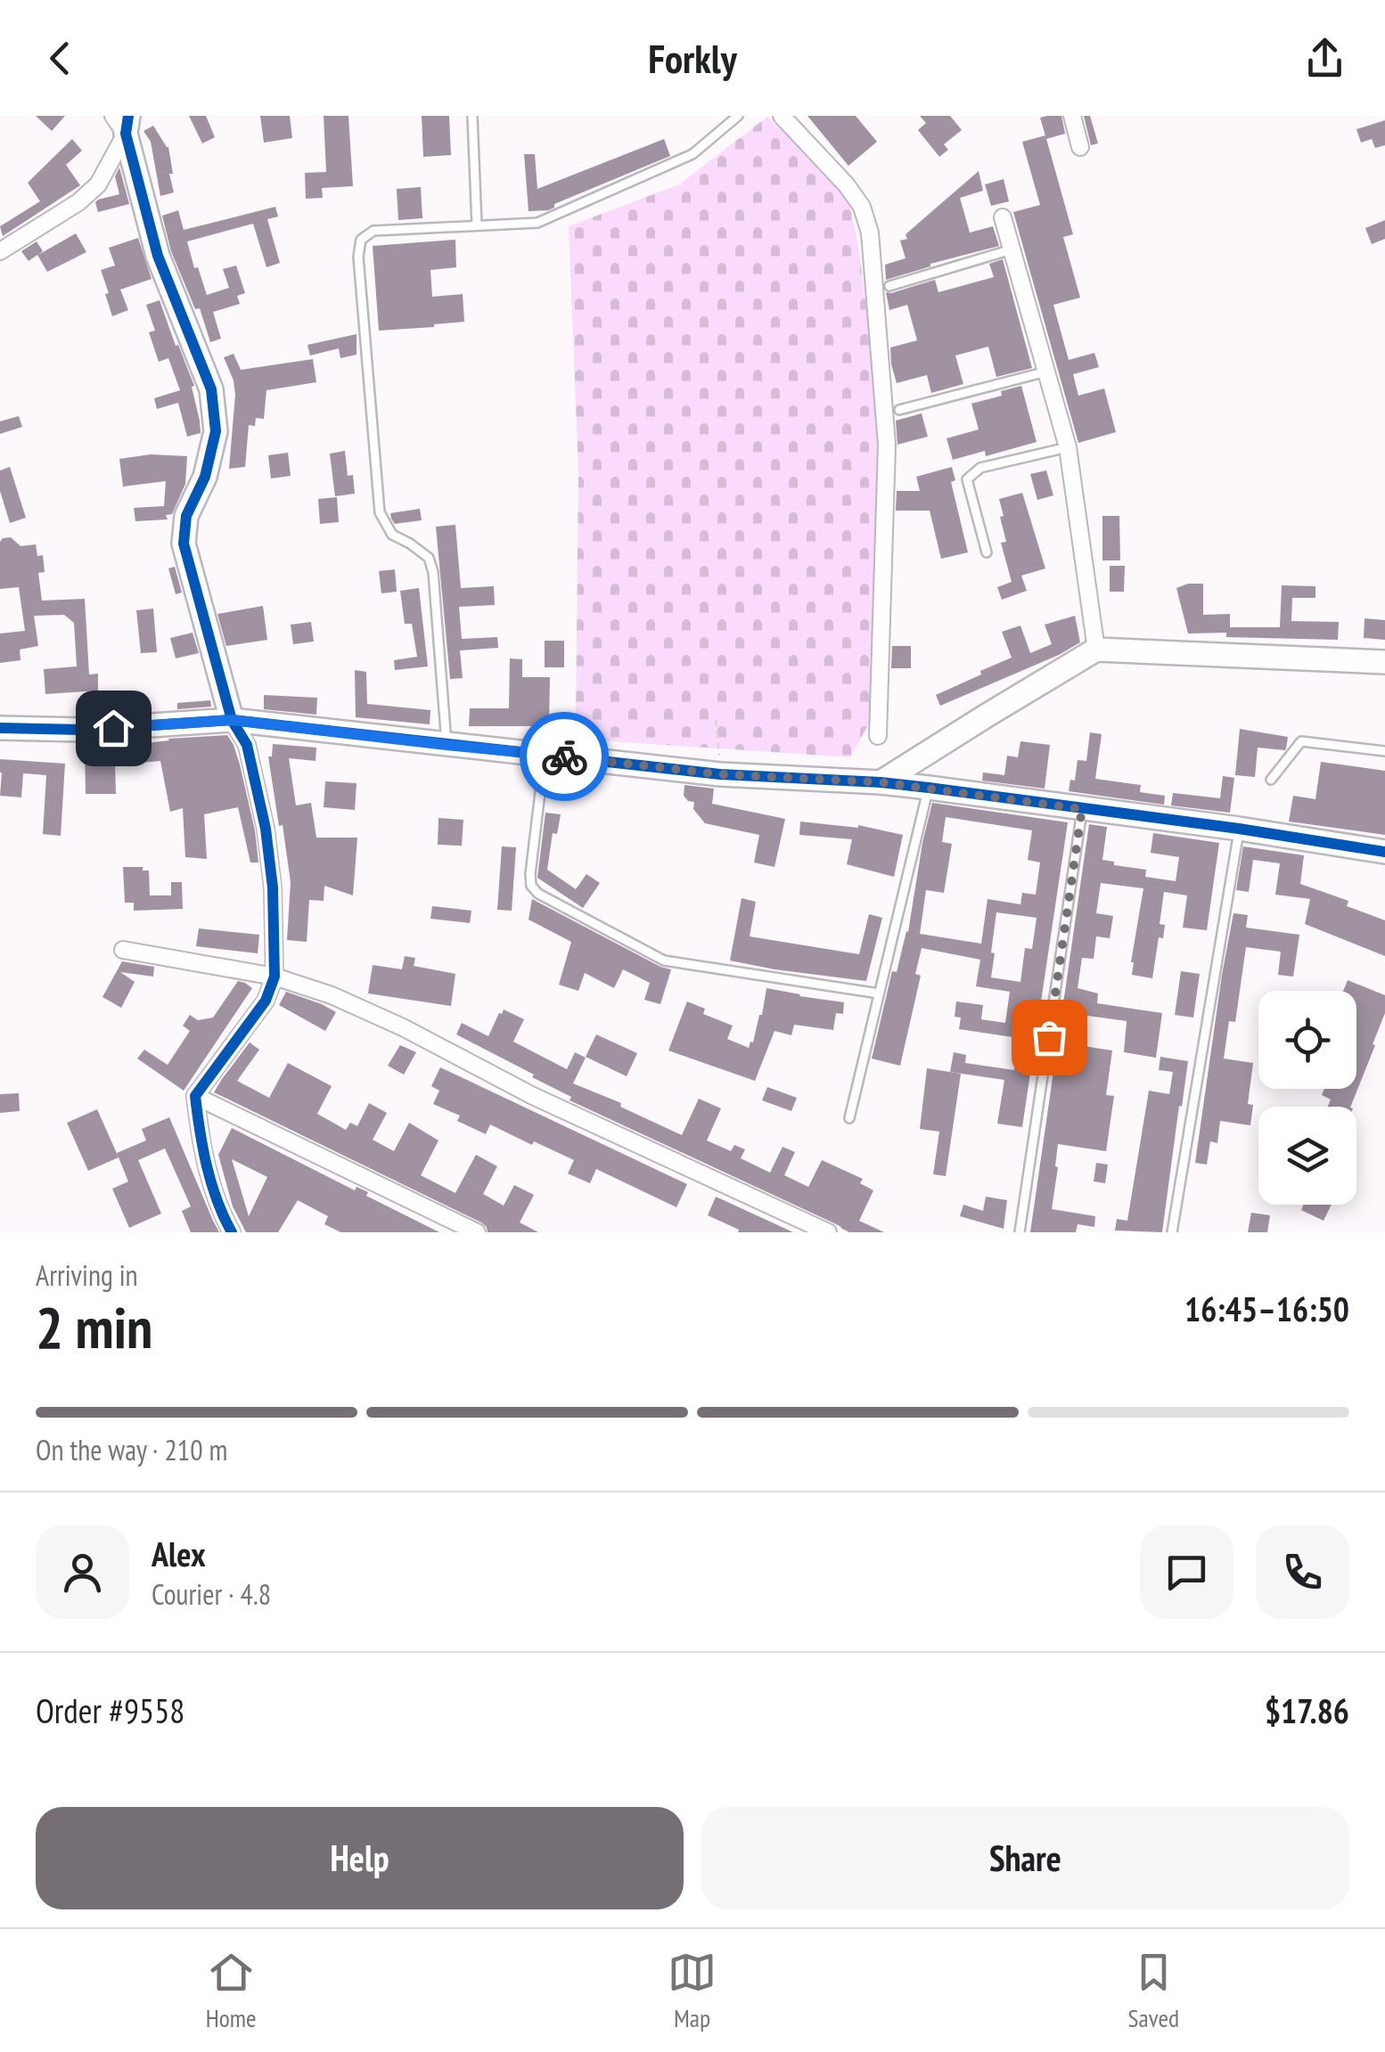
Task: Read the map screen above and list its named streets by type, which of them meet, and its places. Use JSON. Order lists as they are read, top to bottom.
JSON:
{
  "page": {
    "header": "Forkly",
    "heading": ["2 min", "Arriving in", "16:45–16:50"],
    "panel": [
      "Alex",
      "Courier · 4.8",
      "Order #9558",
      "$17.86"
    ],
    "bar": "On the way · 210 m",
    "buttons": ["Help", "Share"],
    "tabs": ["Home", "Map", "Saved"]
  }
}
